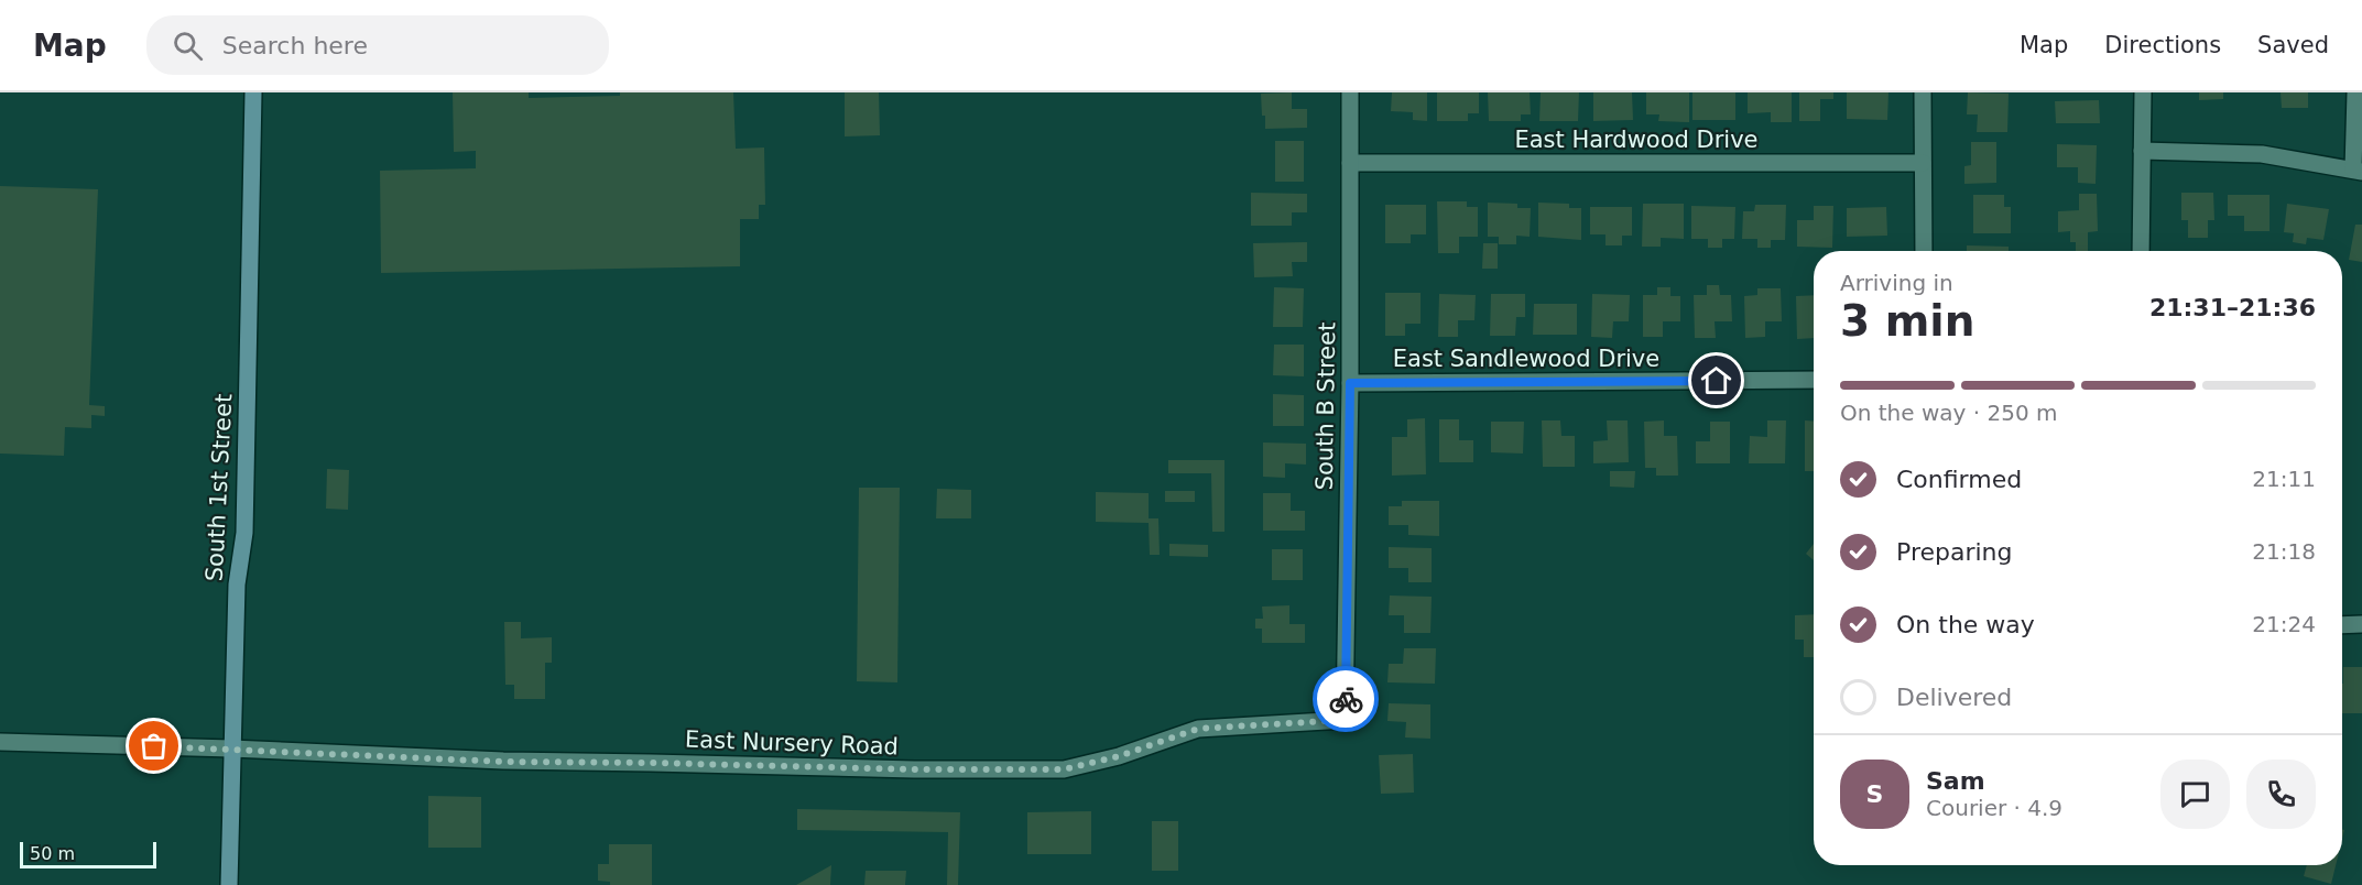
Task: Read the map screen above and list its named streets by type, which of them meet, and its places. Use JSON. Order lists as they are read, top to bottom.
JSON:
{
  "streets": {
    "main road": ["South 1st Street"],
    "street": [
      "East Hardwood Drive",
      "East Sandlewood Drive",
      "South B Street",
      "East Nursery Road"
    ]
  },
  "crossings": [
    ["East Hardwood Drive", "South B Street"],
    ["East Sandlewood Drive", "South B Street"],
    ["South B Street", "East Nursery Road"],
    ["South 1st Street", "East Nursery Road"]
  ],
  "scale_bar": "50 m",
  "page": {
    "header": "Map",
    "search": "Search here",
    "nav": ["Map", "Directions", "Saved"],
    "heading": ["3 min", "Arriving in", "21:31–21:36"],
    "panel": ["Sam", "Courier · 4.9"],
    "bar": "On the way · 250 m",
    "list": [
      ["Confirmed", "21:11"],
      ["Preparing", "21:18"],
      ["On the way", "21:24"],
      "Delivered"
    ],
    "round": "S",
    "scale": "50 m"
  }
}
